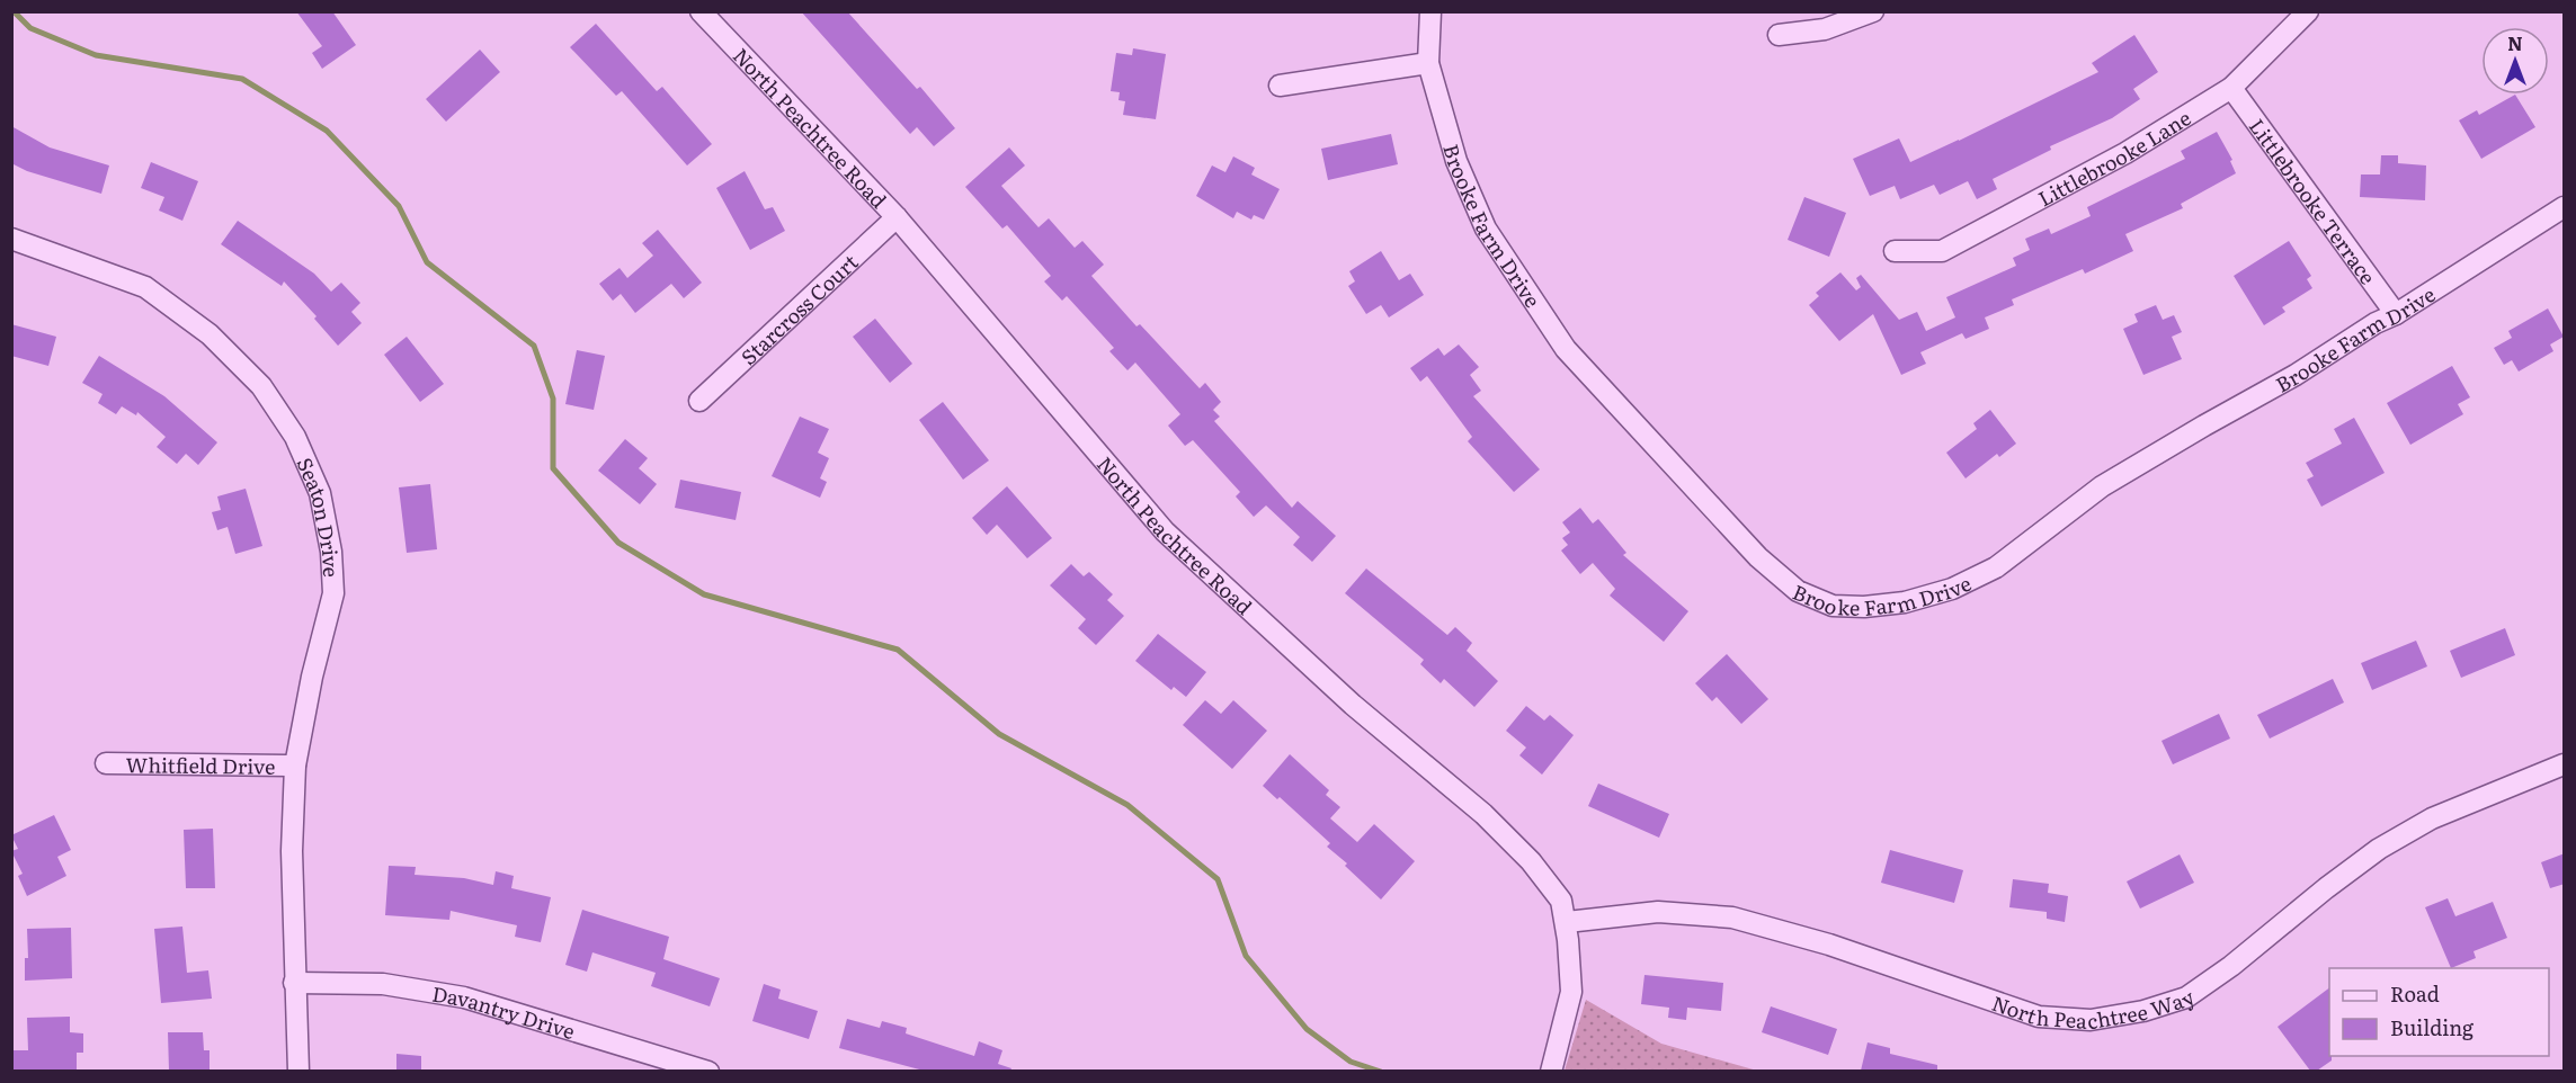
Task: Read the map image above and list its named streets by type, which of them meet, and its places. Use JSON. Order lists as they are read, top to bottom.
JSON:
{
  "streets": {
    "street": [
      "North Peachtree Road",
      "Littlebrooke Lane",
      "Littlebrooke Terrace",
      "Brooke Farm Drive",
      "Starcross Court",
      "Seaton Drive",
      "Whitfield Drive",
      "North Peachtree Way",
      "Davantry Drive"
    ]
  },
  "crossings": [
    ["North Peachtree Road", "Starcross Court"],
    ["North Peachtree Road", "North Peachtree Way"],
    ["Littlebrooke Lane", "Littlebrooke Terrace"],
    ["Littlebrooke Terrace", "Brooke Farm Drive"],
    ["Seaton Drive", "Whitfield Drive"],
    ["Seaton Drive", "Davantry Drive"]
  ],
  "legend": ["Road", "Building"],
  "north": "top"
}
